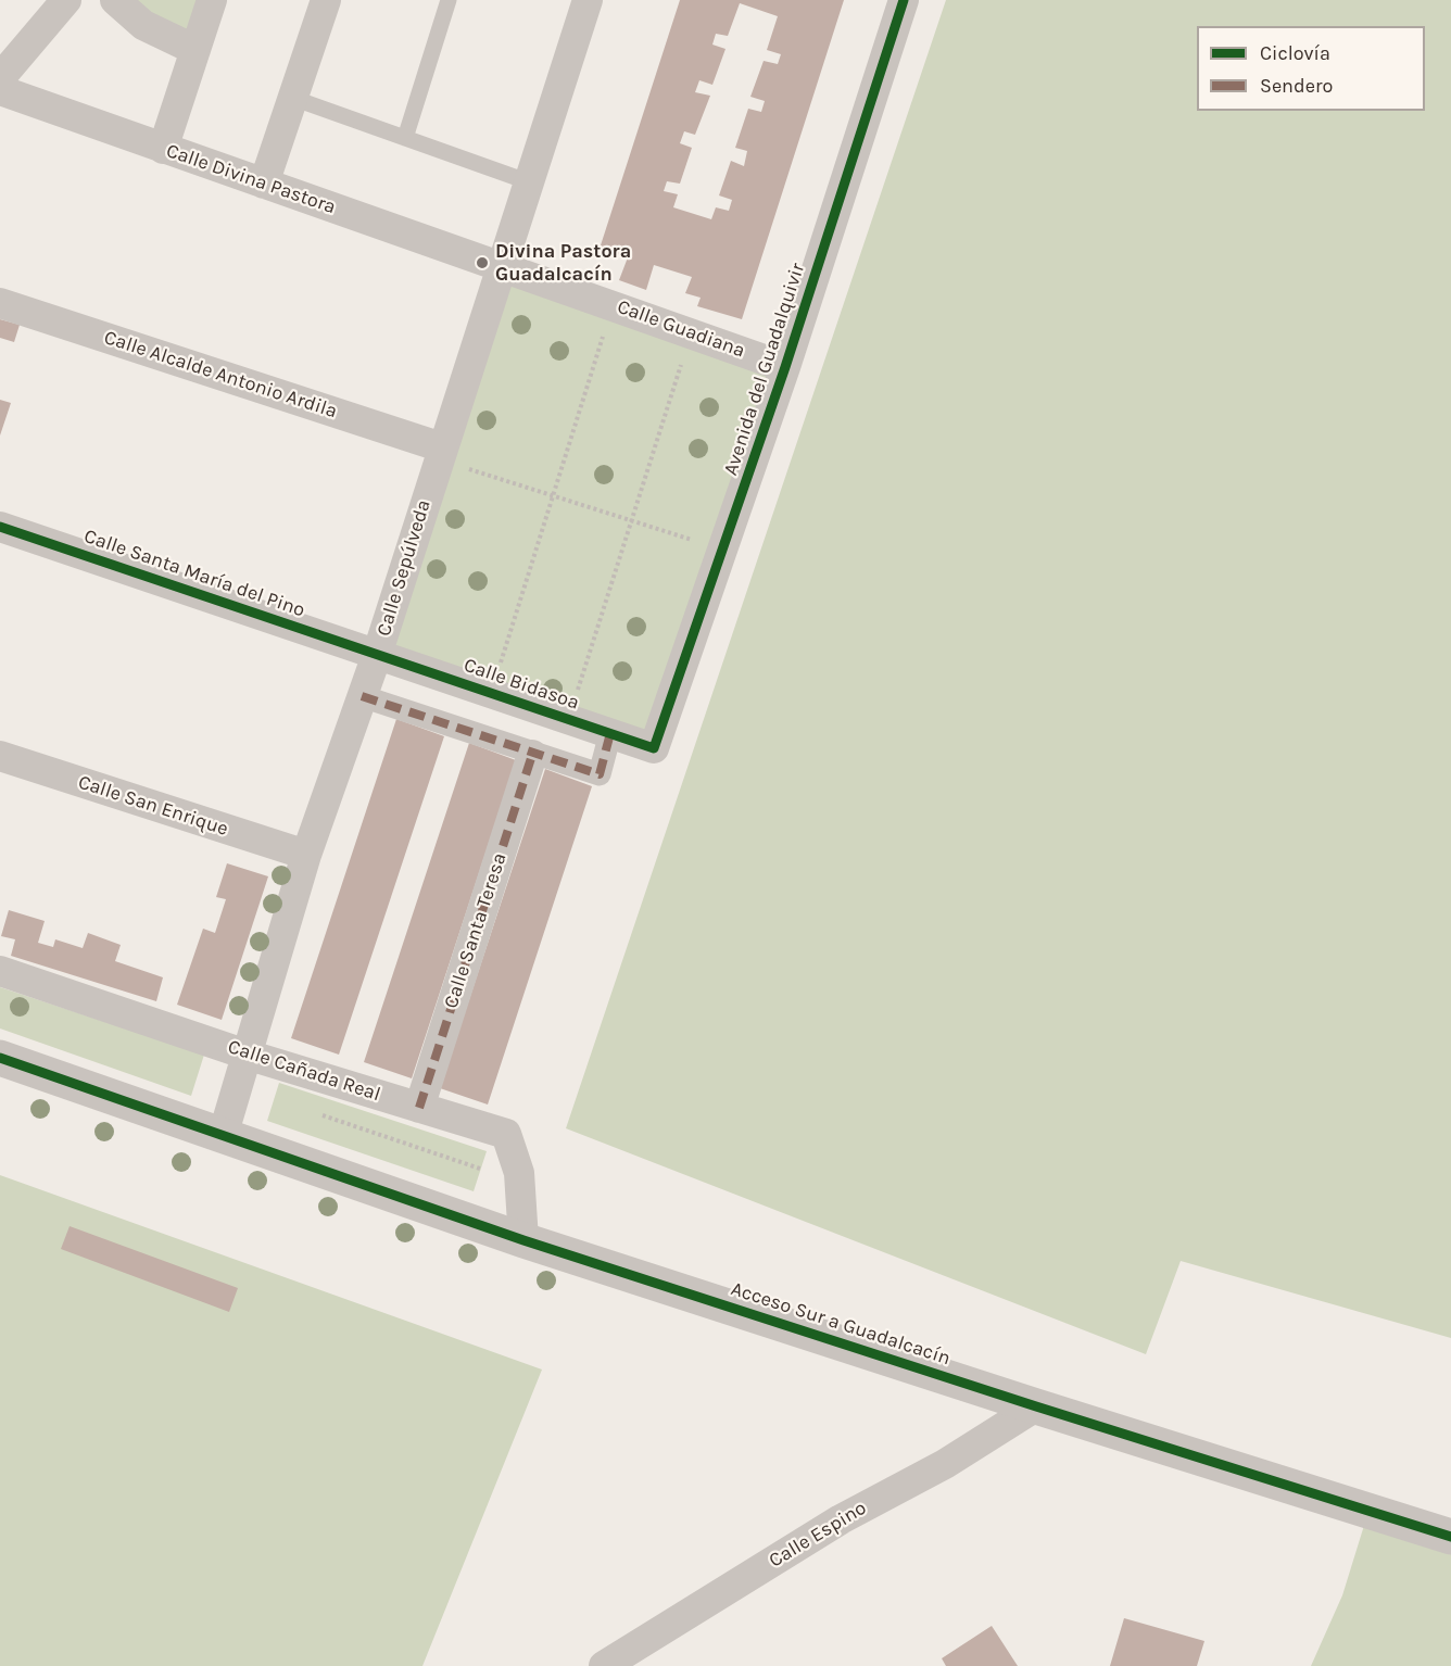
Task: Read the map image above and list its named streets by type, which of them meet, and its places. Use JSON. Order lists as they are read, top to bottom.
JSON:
{
  "streets": {
    "street": [
      "Calle Divina Pastora",
      "Calle Guadiana",
      "Avenida del Guadalquivir",
      "Calle Alcalde Antonio Ardila",
      "Calle Sepúlveda",
      "Calle Santa María del Pino",
      "Calle Bidasoa",
      "Calle San Enrique",
      "Calle Santa Teresa",
      "Calle Cañada Real",
      "Acceso Sur a Guadalcacín",
      "Calle Espino"
    ]
  },
  "crossings": [
    ["Calle Divina Pastora", "Calle Guadiana"],
    ["Calle Divina Pastora", "Calle Sepúlveda"],
    ["Calle Guadiana", "Avenida del Guadalquivir"],
    ["Calle Guadiana", "Calle Sepúlveda"],
    ["Avenida del Guadalquivir", "Calle Bidasoa"],
    ["Calle Alcalde Antonio Ardila", "Calle Sepúlveda"],
    ["Calle Sepúlveda", "Calle Santa María del Pino"],
    ["Calle Sepúlveda", "Calle Bidasoa"],
    ["Calle Sepúlveda", "Calle San Enrique"],
    ["Calle Sepúlveda", "Calle Cañada Real"],
    ["Calle Sepúlveda", "Acceso Sur a Guadalcacín"],
    ["Calle Santa María del Pino", "Calle Bidasoa"],
    ["Calle Santa Teresa", "Calle Cañada Real"],
    ["Calle Cañada Real", "Acceso Sur a Guadalcacín"],
    ["Acceso Sur a Guadalcacín", "Calle Espino"]
  ],
  "places": ["Divina Pastora Guadalcacín"],
  "legend": ["Ciclovía", "Sendero"]
}
